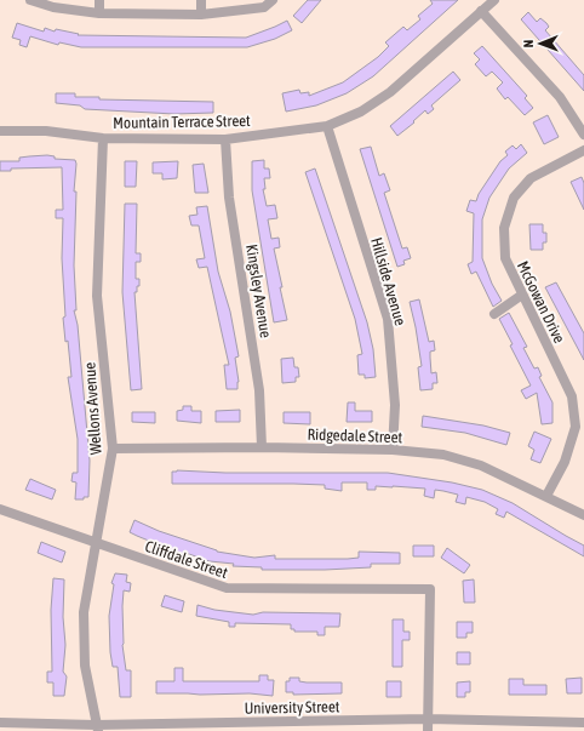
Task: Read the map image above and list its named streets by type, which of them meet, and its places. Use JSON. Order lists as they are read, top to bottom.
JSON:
{
  "streets": {
    "street": [
      "Mountain Terrace Street",
      "Hillside Avenue",
      "Kingsley Avenue",
      "McGowan Drive",
      "Wellons Avenue",
      "Ridgedale Street",
      "Cliffdale Street",
      "University Street"
    ]
  },
  "crossings": [
    ["Mountain Terrace Street", "Hillside Avenue"],
    ["Mountain Terrace Street", "Kingsley Avenue"],
    ["Mountain Terrace Street", "Wellons Avenue"],
    ["Hillside Avenue", "Ridgedale Street"],
    ["Kingsley Avenue", "Ridgedale Street"],
    ["McGowan Drive", "Ridgedale Street"],
    ["Wellons Avenue", "Ridgedale Street"],
    ["Wellons Avenue", "Cliffdale Street"],
    ["Wellons Avenue", "University Street"],
    ["Cliffdale Street", "University Street"]
  ],
  "north": "left"
}
